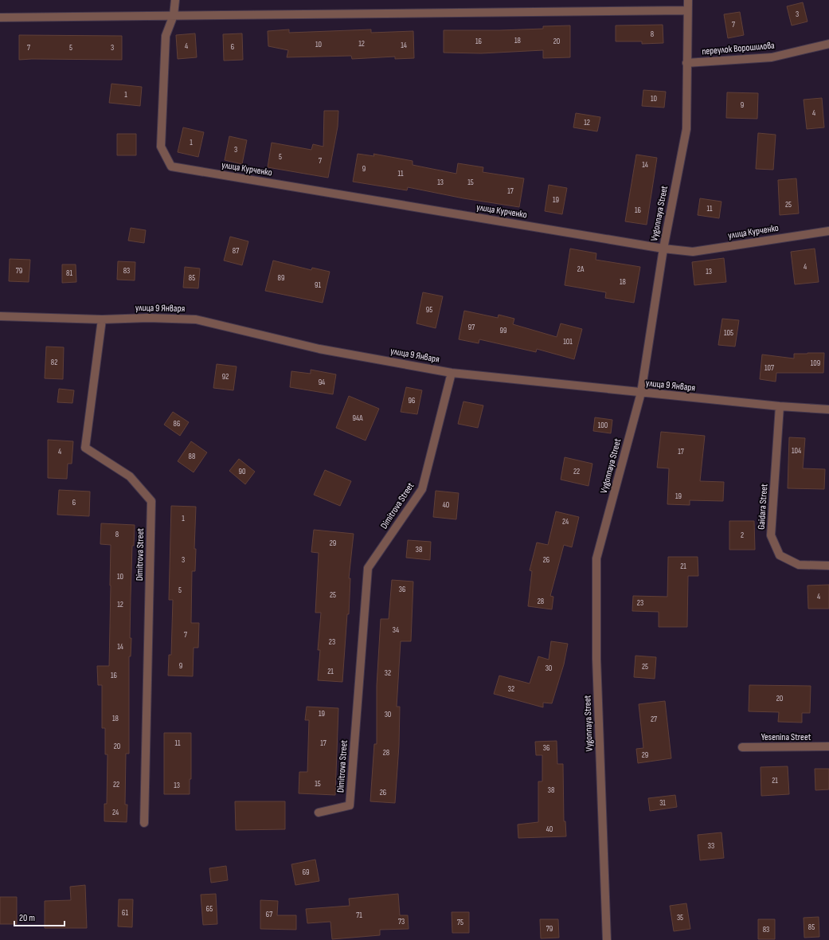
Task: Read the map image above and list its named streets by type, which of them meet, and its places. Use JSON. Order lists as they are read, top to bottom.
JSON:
{
  "streets": {
    "street": [
      "переулок Ворошилова",
      "улица Курченко",
      "Vygonnaya Street",
      "улица 9 Января",
      "Dimitrova Street",
      "Gaidara Street",
      "Yesenina Street"
    ]
  },
  "crossings": [
    ["переулок Ворошилова", "Vygonnaya Street"],
    ["улица Курченко", "Vygonnaya Street"],
    ["Vygonnaya Street", "улица 9 Января"],
    ["улица 9 Января", "Dimitrova Street"],
    ["улица 9 Января", "Gaidara Street"]
  ],
  "house_numbers": [
    "3",
    "7",
    "8",
    "18",
    "16",
    "20",
    "12",
    "10",
    "14",
    "4",
    "6",
    "7",
    "5",
    "3",
    "1",
    "10",
    "9",
    "4",
    "12",
    "1",
    "3",
    "5",
    "7",
    "14",
    "9",
    "11",
    "13",
    "15",
    "17",
    "19",
    "25",
    "11",
    "16",
    "87",
    "4",
    "2А",
    "79",
    "83",
    "13",
    "81",
    "85",
    "89",
    "18",
    "91",
    "95",
    "97",
    "99",
    "105",
    "101",
    "82",
    "109",
    "107",
    "92",
    "94",
    "96",
    "94А",
    "86",
    "100",
    "104",
    "4",
    "17",
    "88",
    "90",
    "22",
    "19",
    "6",
    "40",
    "1",
    "24",
    "8",
    "2",
    "29",
    "38",
    "3",
    "26",
    "21",
    "10",
    "36",
    "5",
    "25",
    "4",
    "28",
    "23",
    "12",
    "34",
    "7",
    "23",
    "14",
    "9",
    "25",
    "30",
    "21",
    "32",
    "16",
    "32",
    "20",
    "19",
    "30",
    "18",
    "27",
    "11",
    "17",
    "20",
    "36",
    "28",
    "29",
    "21",
    "15",
    "22",
    "13",
    "38",
    "26",
    "31",
    "24",
    "40",
    "33",
    "69",
    "65",
    "61",
    "67",
    "71",
    "35",
    "73",
    "75",
    "85",
    "79",
    "83"
  ],
  "scale_bar": "20 m"
}
